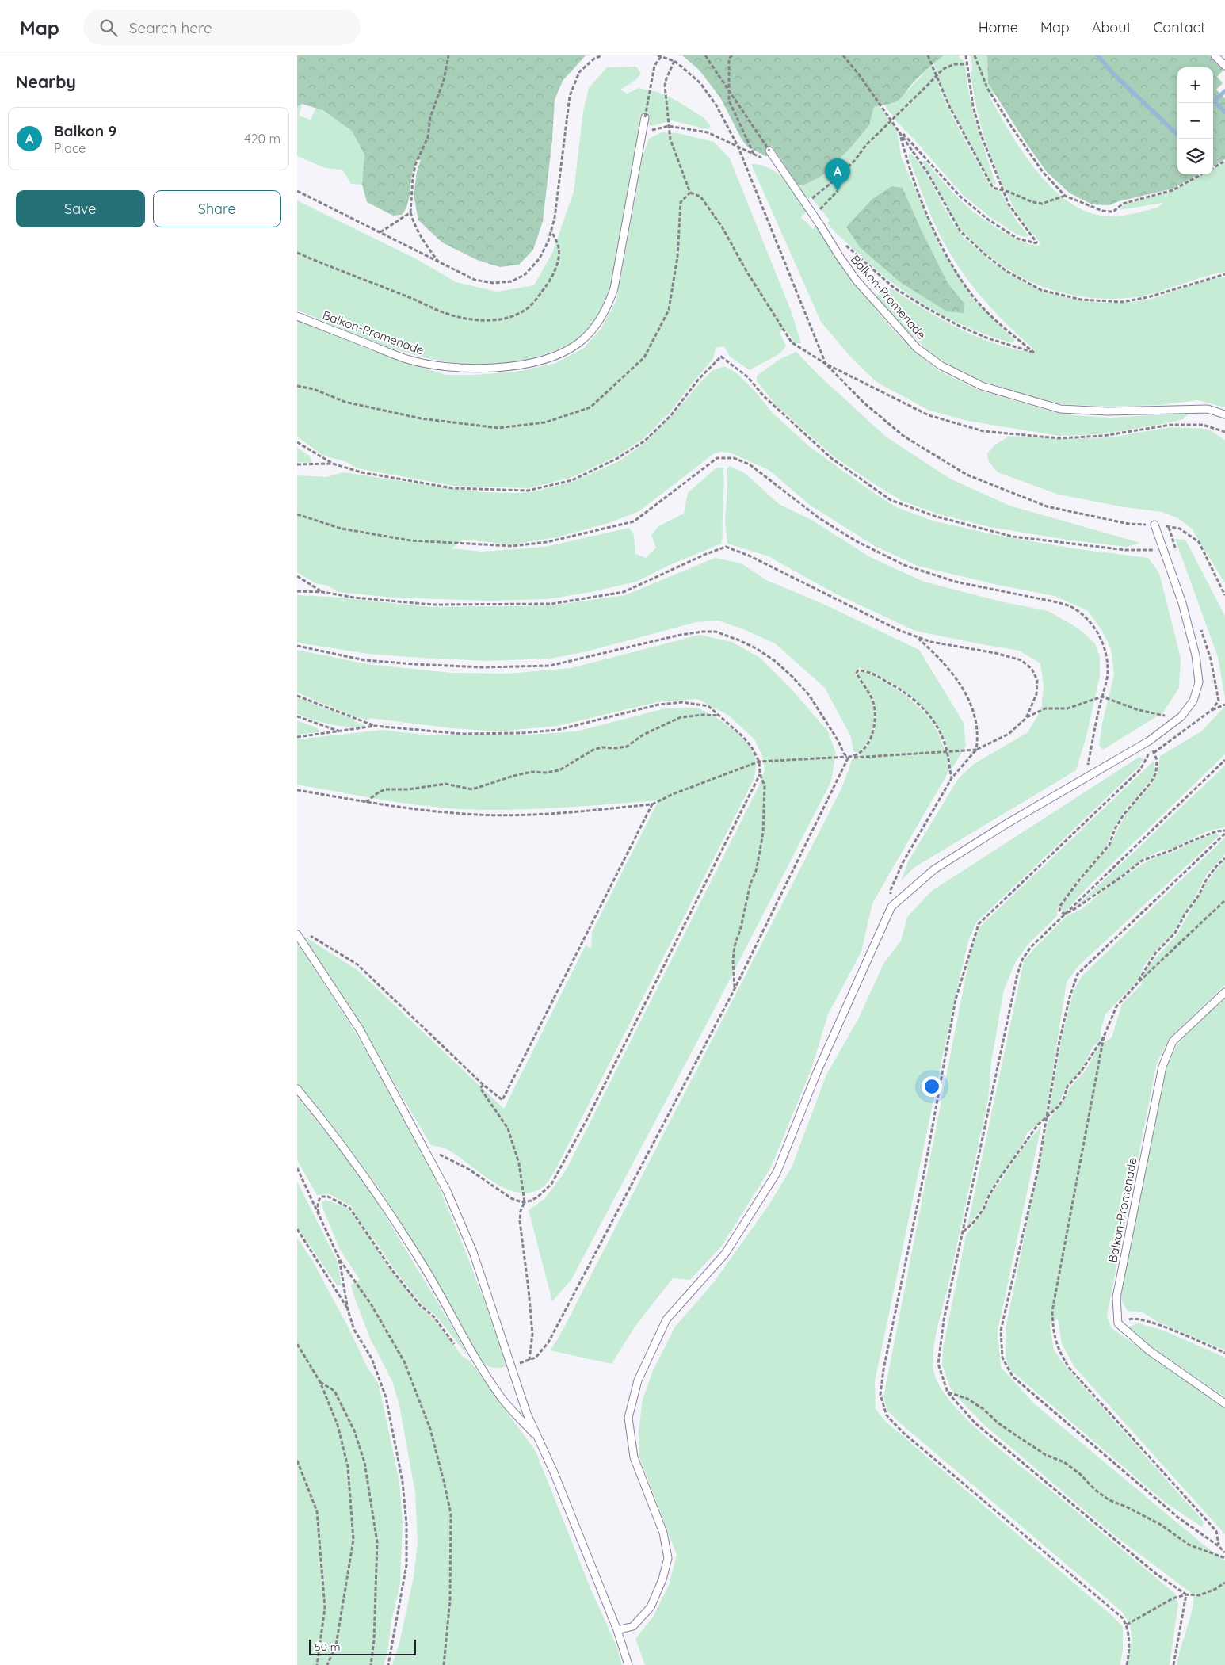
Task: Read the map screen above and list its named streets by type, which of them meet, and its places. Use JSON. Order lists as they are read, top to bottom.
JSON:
{
  "streets": {
    "lane": ["Balkon-Promenade"]
  },
  "scale_bar": "50 m",
  "page": {
    "header": "Map",
    "search": "Search here",
    "nav": [
      "Home",
      "Map",
      "About",
      "Contact"
    ],
    "heading": "Nearby",
    "map_buttons": ["+", "−"],
    "list": [
      {
        "mark": "A",
        "name": "Balkon 9",
        "note": "Place",
        "value": "420 m"
      }
    ],
    "pins": "A",
    "buttons": ["Save", "Share"],
    "scale": "50 m"
  }
}
